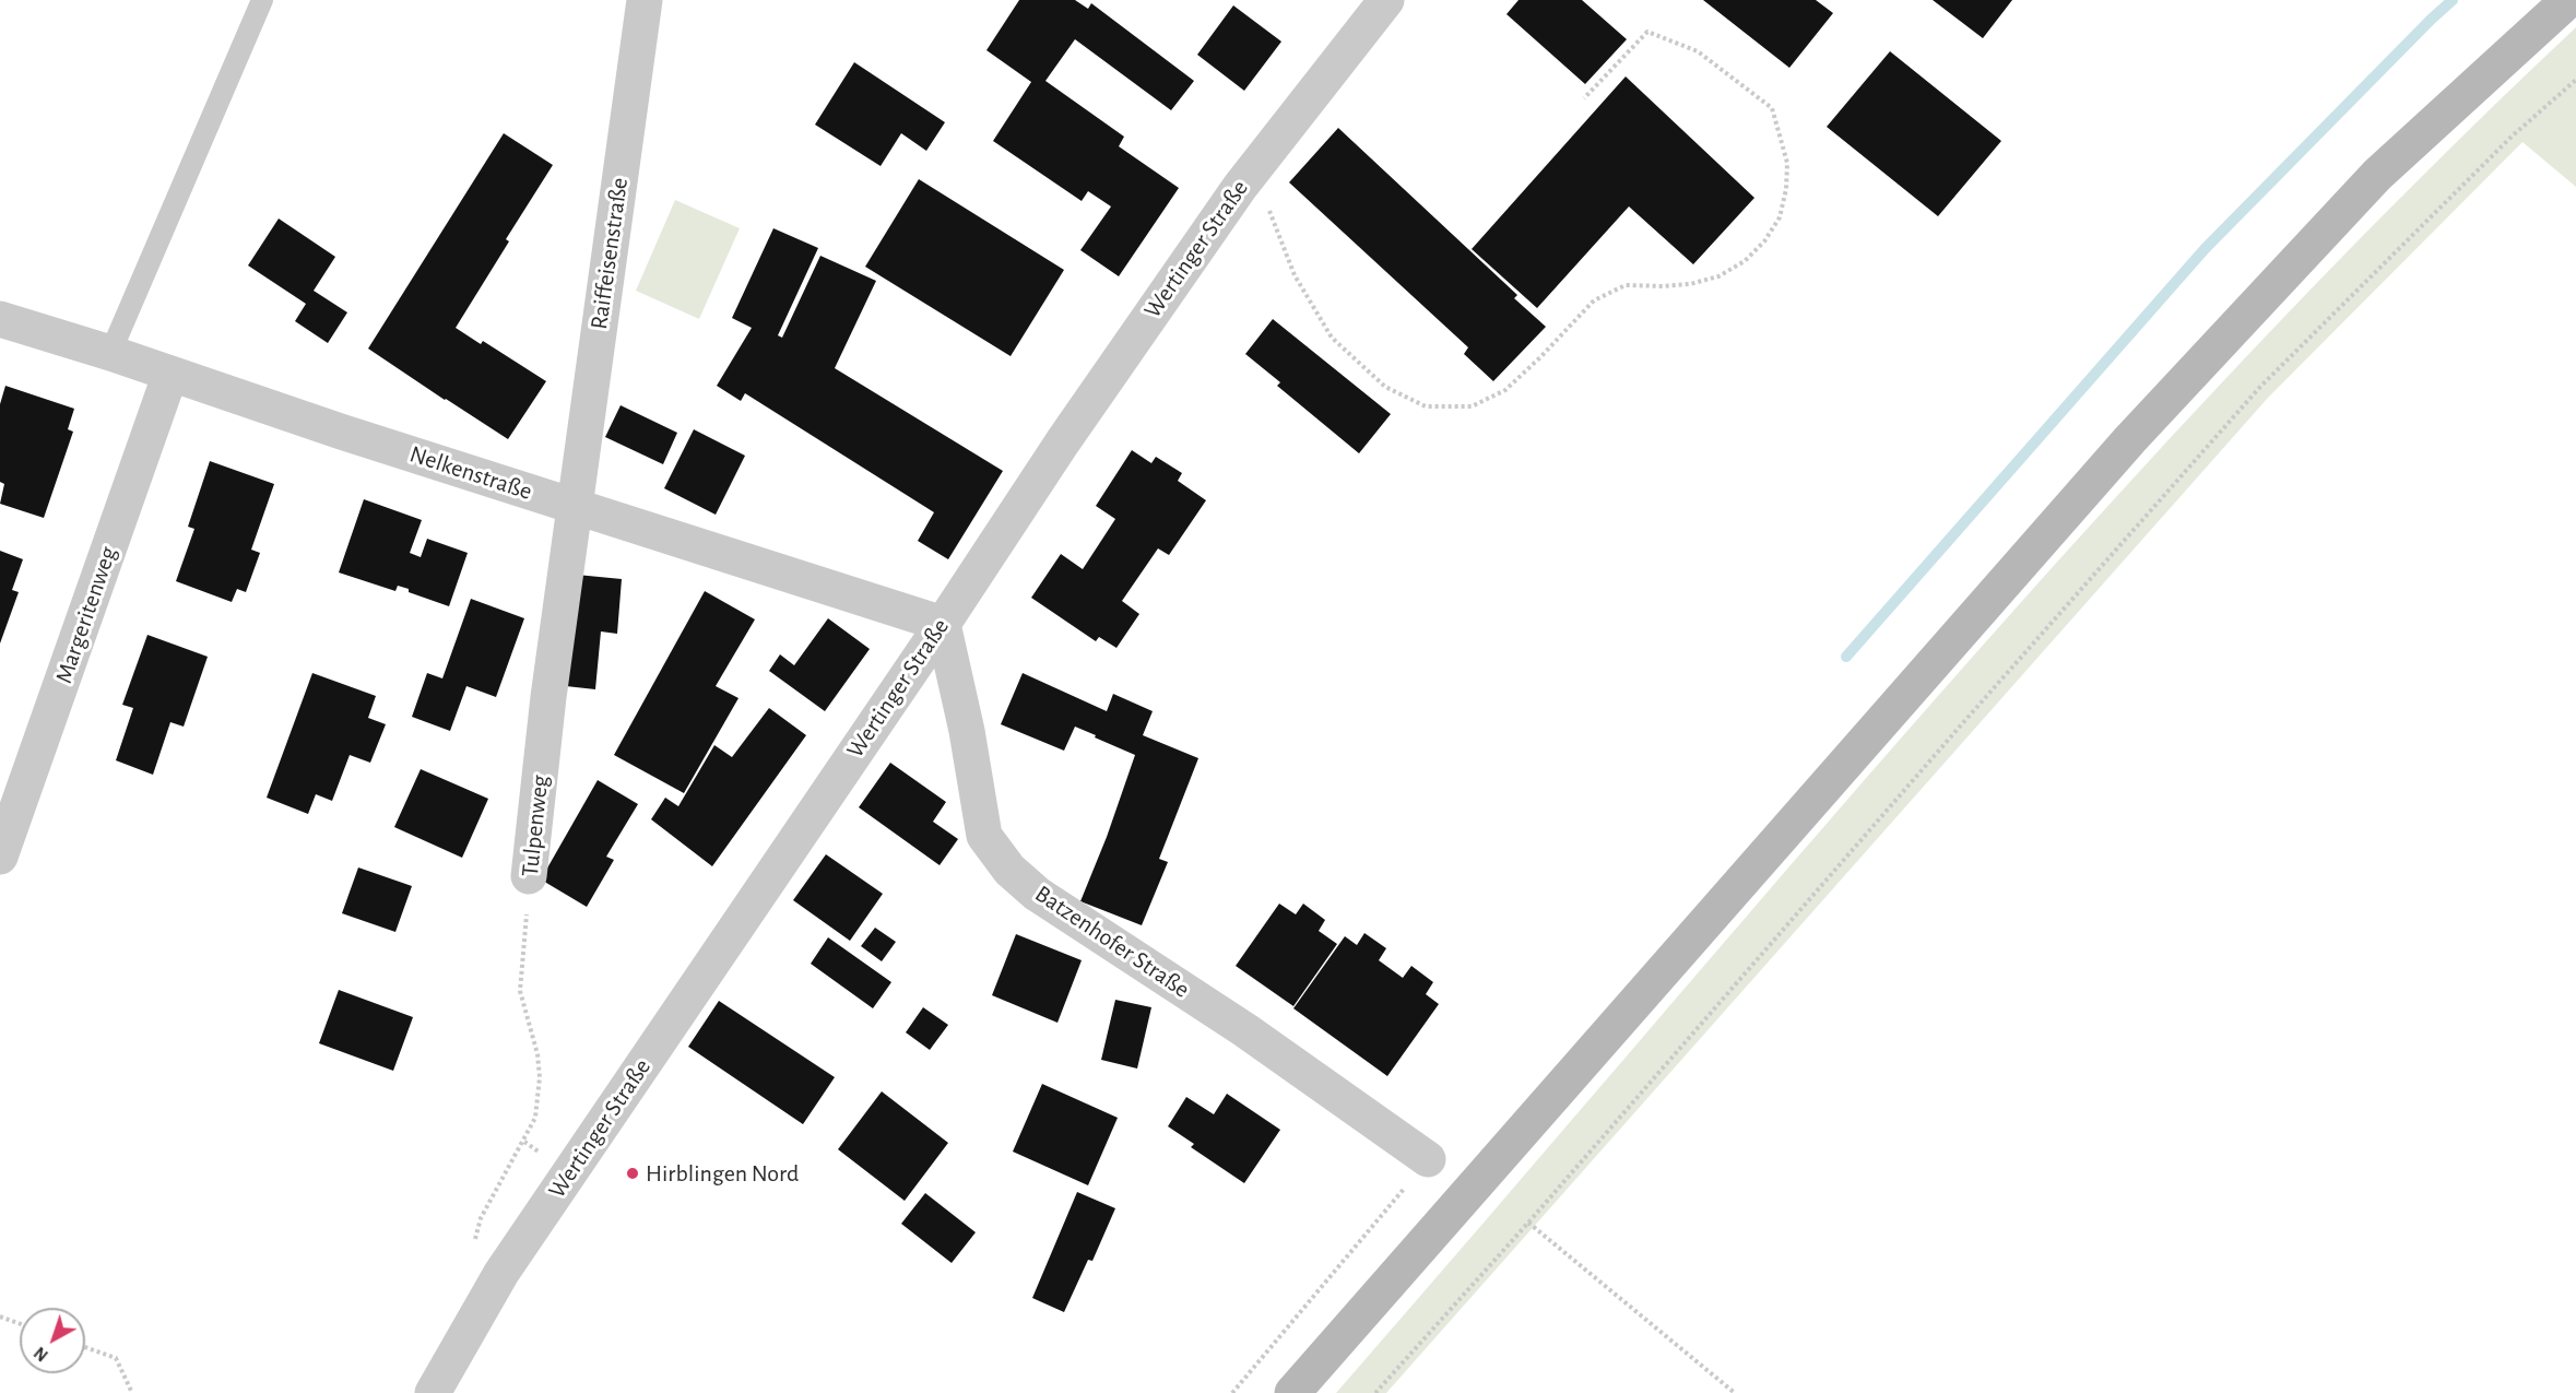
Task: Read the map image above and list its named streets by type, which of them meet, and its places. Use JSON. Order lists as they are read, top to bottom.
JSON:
{
  "streets": {
    "street": [
      "Wertinger Straße",
      "Raiffeisenstraße",
      "Nelkenstraße",
      "Margeritenweg",
      "Tulpenweg",
      "Batzenhofer Straße"
    ]
  },
  "crossings": [
    ["Wertinger Straße", "Nelkenstraße"],
    ["Wertinger Straße", "Batzenhofer Straße"],
    ["Raiffeisenstraße", "Nelkenstraße"],
    ["Raiffeisenstraße", "Tulpenweg"],
    ["Nelkenstraße", "Margeritenweg"],
    ["Nelkenstraße", "Tulpenweg"],
    ["Nelkenstraße", "Batzenhofer Straße"]
  ],
  "places": ["Hirblingen Nord"],
  "north": "bottom left"
}
